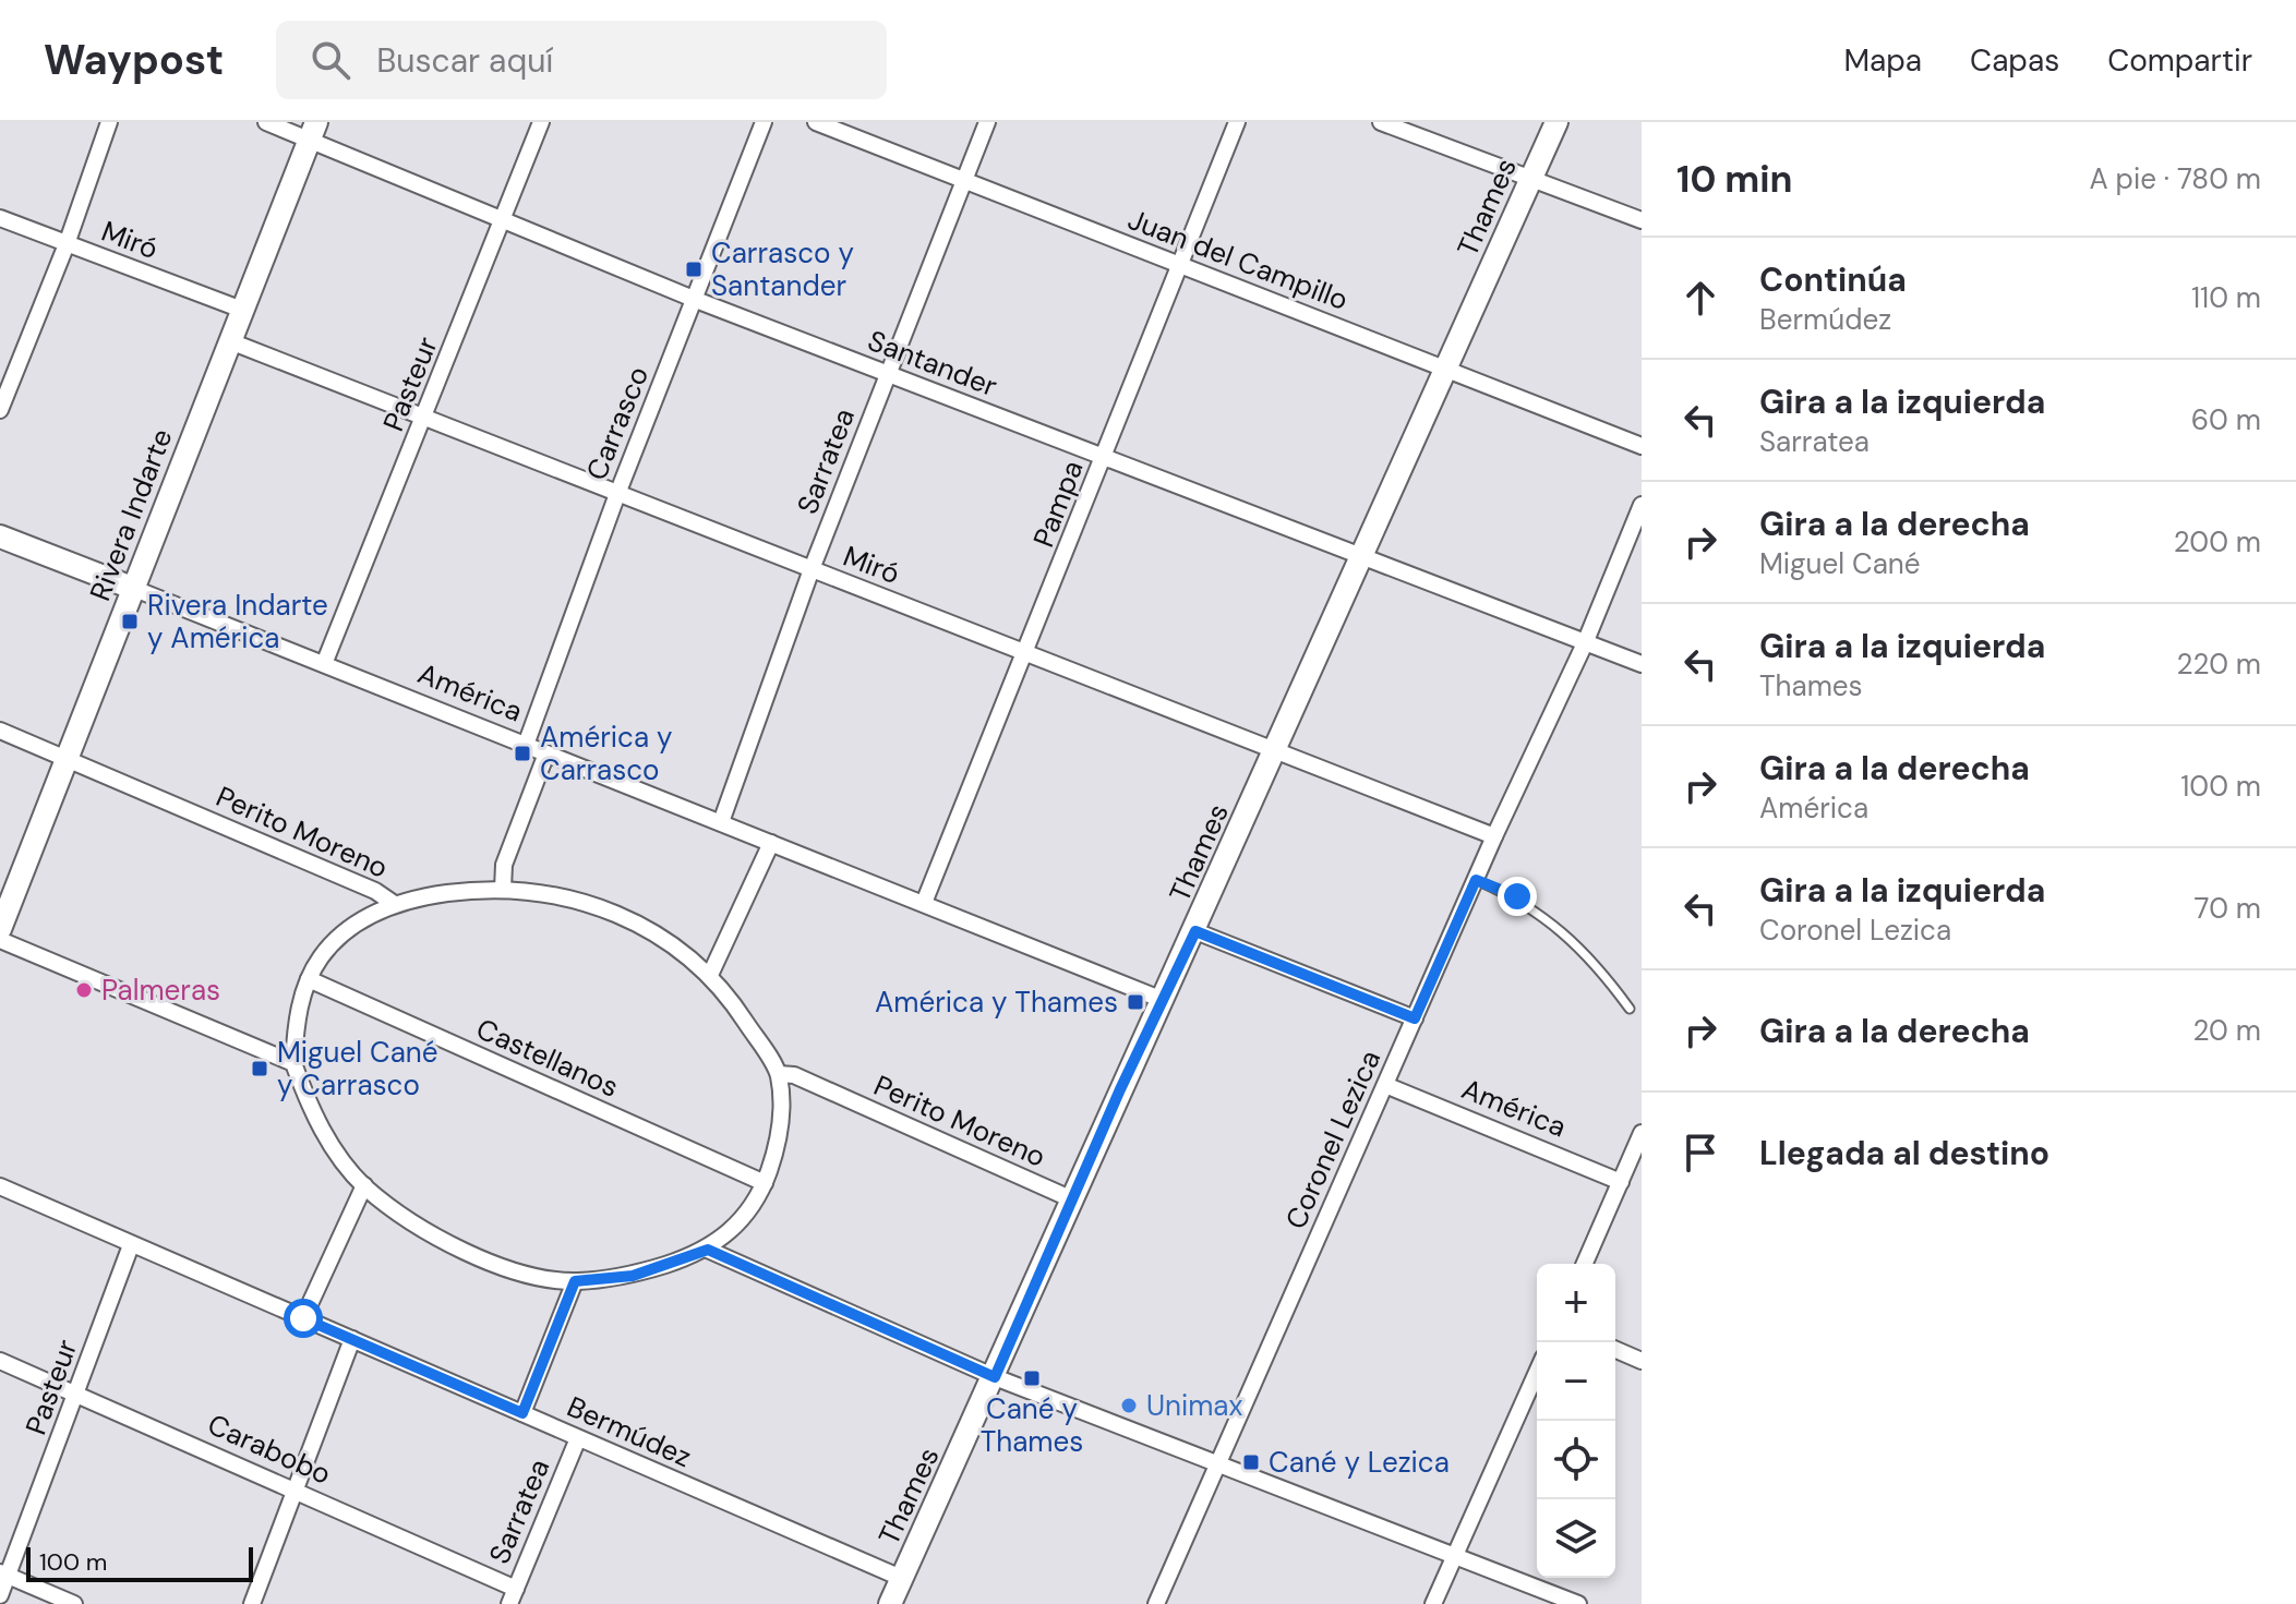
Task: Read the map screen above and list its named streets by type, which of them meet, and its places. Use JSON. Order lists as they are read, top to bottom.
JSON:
{
  "streets": {
    "street": [
      "Thames",
      "Miró",
      "Juan del Campillo",
      "Santander",
      "Pasteur",
      "Carrasco",
      "Sarratea",
      "Pampa",
      "Rivera Indarte",
      "América",
      "Perito Moreno",
      "Castellanos",
      "Coronel Lezica",
      "Bermúdez",
      "Carabobo"
    ]
  },
  "crossings": [
    ["Thames", "Miró"],
    ["Thames", "Juan del Campillo"],
    ["Thames", "Santander"],
    ["Thames", "América"],
    ["Thames", "Perito Moreno"],
    ["Thames", "Bermúdez"],
    ["Miró", "Pasteur"],
    ["Miró", "Carrasco"],
    ["Miró", "Sarratea"],
    ["Miró", "Pampa"],
    ["Miró", "Rivera Indarte"],
    ["Miró", "Coronel Lezica"],
    ["Juan del Campillo", "Sarratea"],
    ["Juan del Campillo", "Pampa"],
    ["Santander", "Pasteur"],
    ["Santander", "Carrasco"],
    ["Santander", "Sarratea"],
    ["Santander", "Pampa"],
    ["Santander", "Rivera Indarte"],
    ["Santander", "Coronel Lezica"],
    ["Pasteur", "América"],
    ["Pasteur", "Bermúdez"],
    ["Pasteur", "Carabobo"],
    ["Carrasco", "América"],
    ["Sarratea", "América"],
    ["Sarratea", "Bermúdez"],
    ["Sarratea", "Carabobo"],
    ["Pampa", "América"],
    ["Rivera Indarte", "América"],
    ["Rivera Indarte", "Perito Moreno"],
    ["América", "Coronel Lezica"]
  ],
  "places": {
    "transit": [
      "Carrasco y Santander",
      "Rivera Indarte y América",
      "América y Carrasco",
      "América y Thames",
      "Miguel Cané y Carrasco",
      "Cané y Thames",
      "Cané y Lezica"
    ],
    "other": ["Palmeras", "Unimax"]
  },
  "scale_bar": "100 m",
  "page": {
    "header": "Waypost",
    "search": "Buscar aquí",
    "nav": ["Mapa", "Capas", "Compartir"],
    "heading": ["10 min", "A pie · 780 m"],
    "list": [
      ["Continúa", "Bermúdez", "110 m"],
      ["Gira a la izquierda", "Sarratea", "60 m"],
      ["Gira a la derecha", "Miguel Cané", "200 m"],
      ["Gira a la izquierda", "Thames", "220 m"],
      ["Gira a la derecha", "América", "100 m"],
      ["Gira a la izquierda", "Coronel Lezica", "70 m"],
      ["Gira a la derecha", "20 m"],
      "Llegada al destino"
    ],
    "map_buttons": ["+", "−"],
    "scale": "100 m"
  }
}
